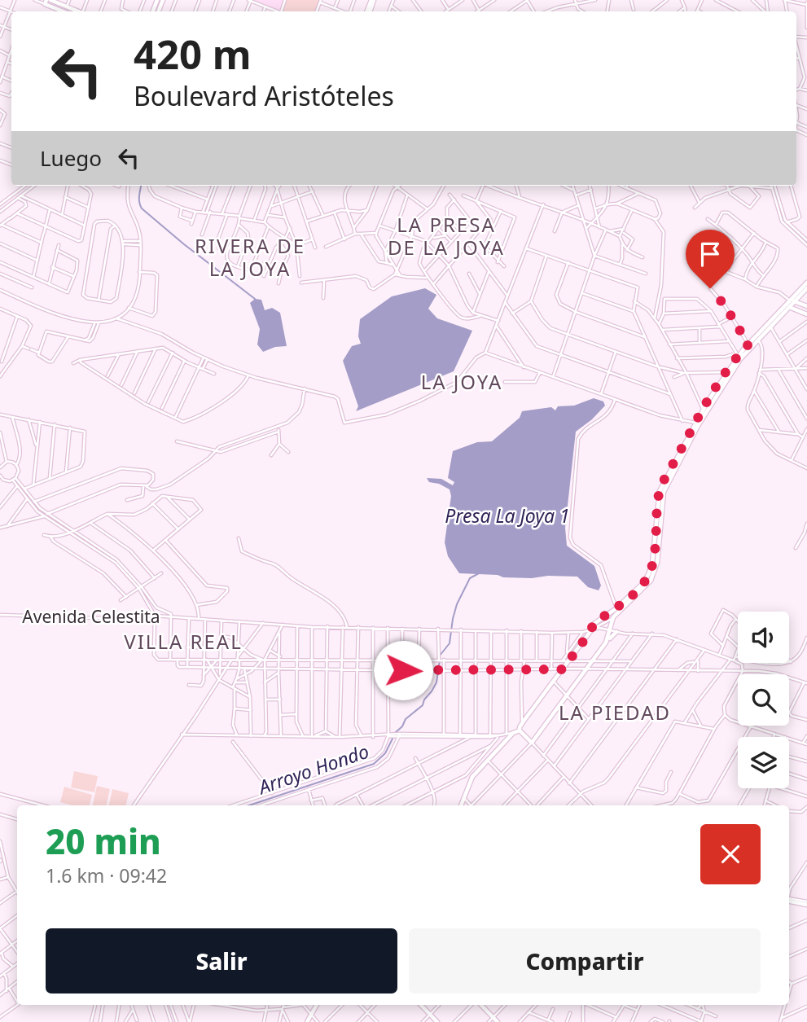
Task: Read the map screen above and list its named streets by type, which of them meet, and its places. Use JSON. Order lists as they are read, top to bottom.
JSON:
{
  "streets": {
    "street": ["Avenida Celestita"]
  },
  "districts": [
    "LA PRESA DE LA JOYA",
    "RIVERA DE LA JOYA",
    "LA JOYA",
    "VILLA REAL",
    "LA PIEDAD"
  ],
  "water": ["Presa La Joya 1", "Arroyo Hondo"],
  "page": {
    "turn": ["420 m", "Boulevard Aristóteles"],
    "then": "Luego",
    "heading": ["20 min", "1.6 km · 09:42"],
    "buttons": ["Salir", "Compartir"]
  }
}
